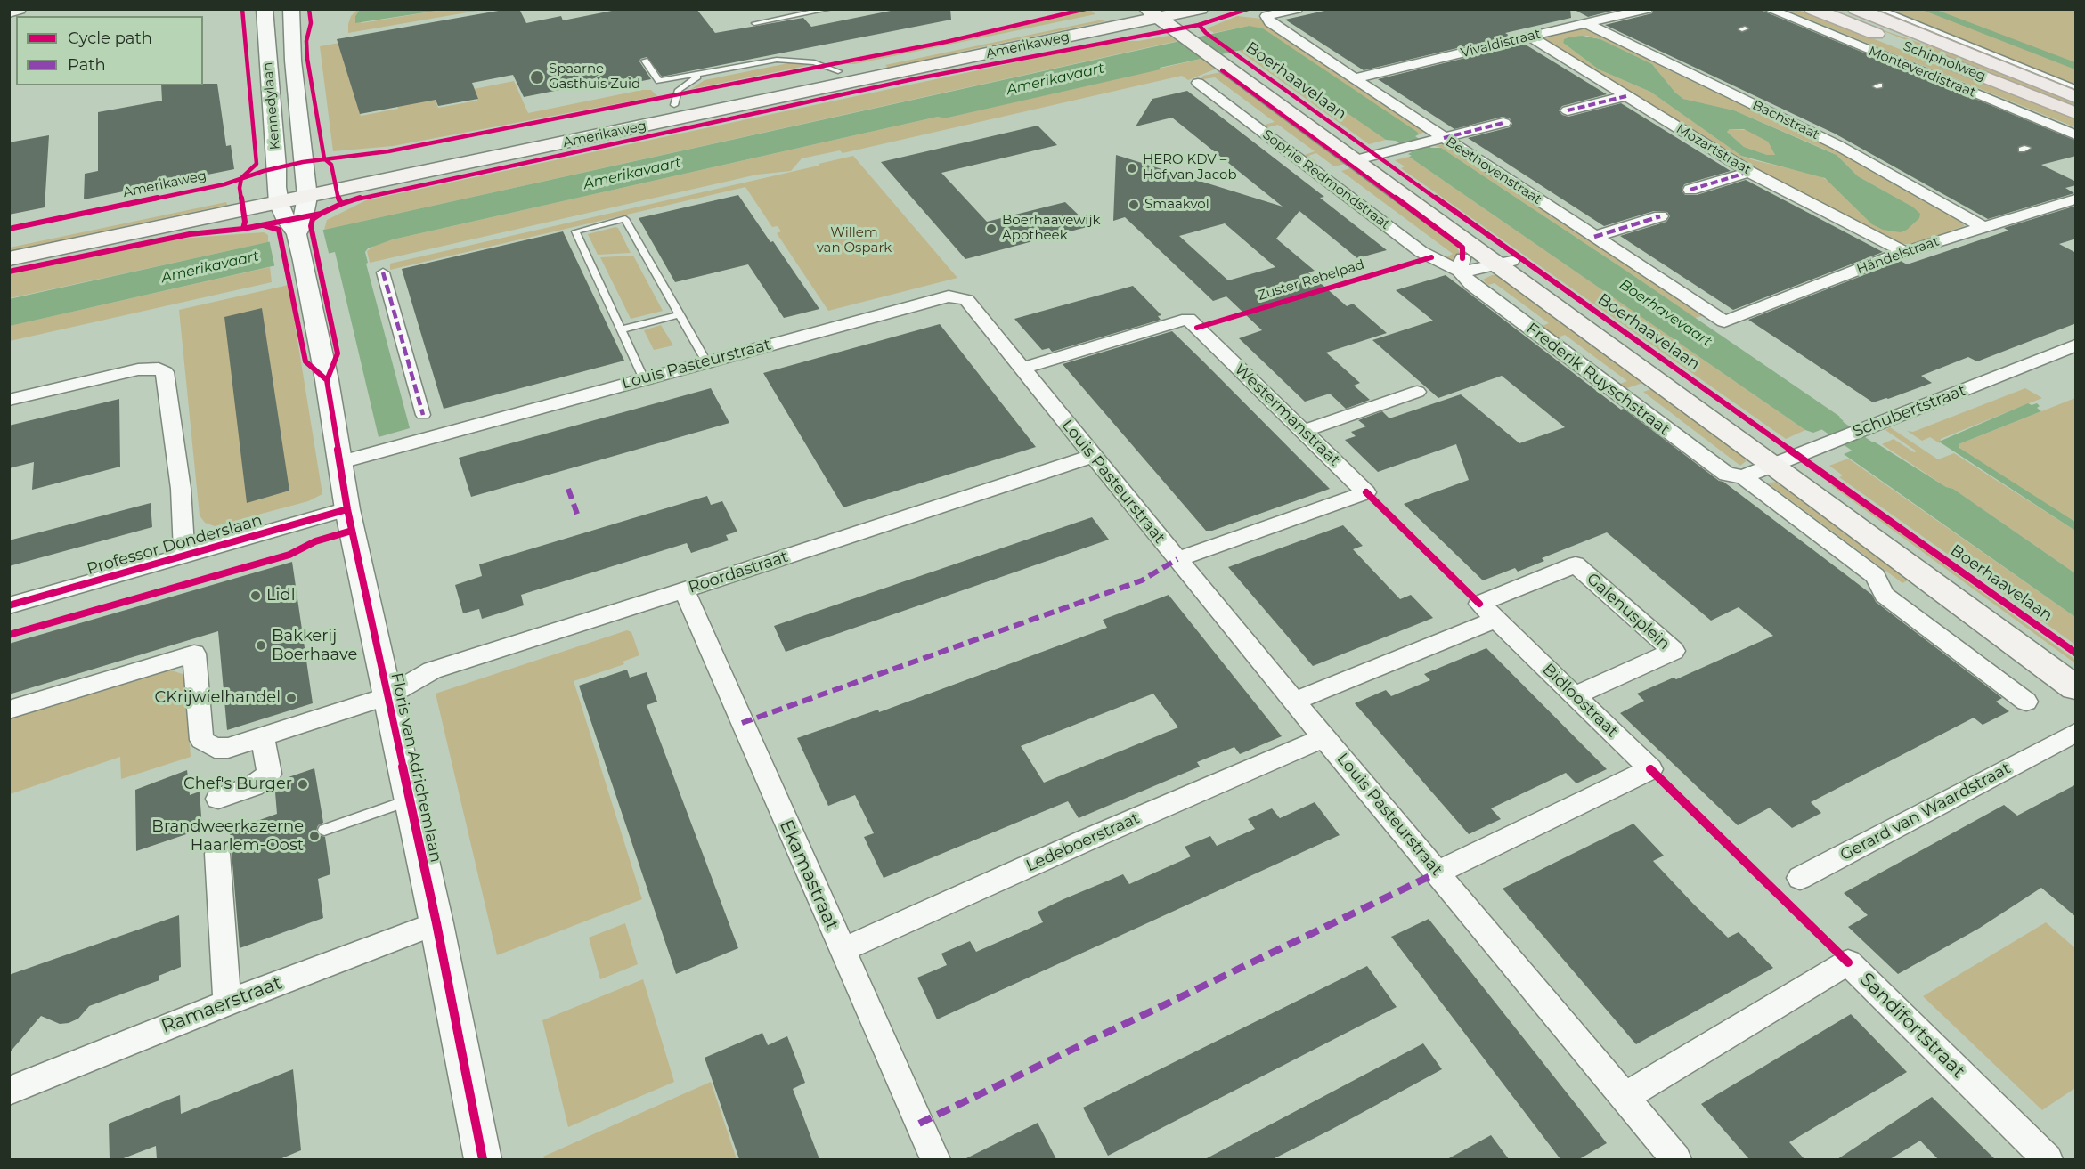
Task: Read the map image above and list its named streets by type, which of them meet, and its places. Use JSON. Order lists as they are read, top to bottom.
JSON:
{
  "streets": {
    "highway": ["Schipholweg"],
    "main road": ["Amerikaweg", "Boerhaavelaan"],
    "street": [
      "Vivaldistraat",
      "Monteverdistraat",
      "Kennedylaan",
      "Bachstraat",
      "Mozartstraat",
      "Beethovenstraat",
      "Sophie Redmondstraat",
      "Händelstraat",
      "Louis Pasteurstraat",
      "Frederik Ruyschstraat",
      "Schubertstraat",
      "Westermanstraat",
      "Professor Donderslaan",
      "Roordastraat",
      "Galenusplein",
      "Bidloostraat",
      "Floris van Adrichemlaan",
      "Gerard van Waardstraat",
      "Ledeboerstraat",
      "Ekamastraat",
      "Ramaerstraat",
      "Sandifortstraat"
    ],
    "cycle path": ["Zuster Rebelpad"]
  },
  "crossings": [
    ["Vivaldistraat", "Bachstraat"],
    ["Vivaldistraat", "Mozartstraat"],
    ["Vivaldistraat", "Beethovenstraat"],
    ["Amerikaweg", "Boerhaavelaan"],
    ["Amerikaweg", "Kennedylaan"],
    ["Amerikaweg", "Floris van Adrichemlaan"],
    ["Boerhaavelaan", "Schubertstraat"],
    ["Kennedylaan", "Floris van Adrichemlaan"],
    ["Bachstraat", "Händelstraat"],
    ["Mozartstraat", "Händelstraat"],
    ["Beethovenstraat", "Händelstraat"],
    ["Sophie Redmondstraat", "Frederik Ruyschstraat"],
    ["Louis Pasteurstraat", "Westermanstraat"],
    ["Louis Pasteurstraat", "Roordastraat"],
    ["Louis Pasteurstraat", "Bidloostraat"],
    ["Louis Pasteurstraat", "Floris van Adrichemlaan"],
    ["Louis Pasteurstraat", "Ledeboerstraat"],
    ["Louis Pasteurstraat", "Sandifortstraat"],
    ["Frederik Ruyschstraat", "Schubertstraat"],
    ["Professor Donderslaan", "Floris van Adrichemlaan"],
    ["Roordastraat", "Floris van Adrichemlaan"],
    ["Roordastraat", "Ekamastraat"],
    ["Galenusplein", "Bidloostraat"],
    ["Floris van Adrichemlaan", "Ramaerstraat"],
    ["Ledeboerstraat", "Ekamastraat"]
  ],
  "water": ["Amerikavaart", "Boerhavevaart"],
  "parks": ["Willem van Ospark"],
  "places": [
    "Spaarne Gasthuis Zuid",
    "HERO KDV – Hof van Jacob",
    "Smaakvol",
    "Boerhaavewijk Apotheek",
    "Lidl",
    "Bakkerij Boerhaave",
    "CKrijwielhandel",
    "Chef's Burger",
    "Brandweerkazerne Haarlem-Oost"
  ],
  "legend": ["Cycle path", "Path"]
}
